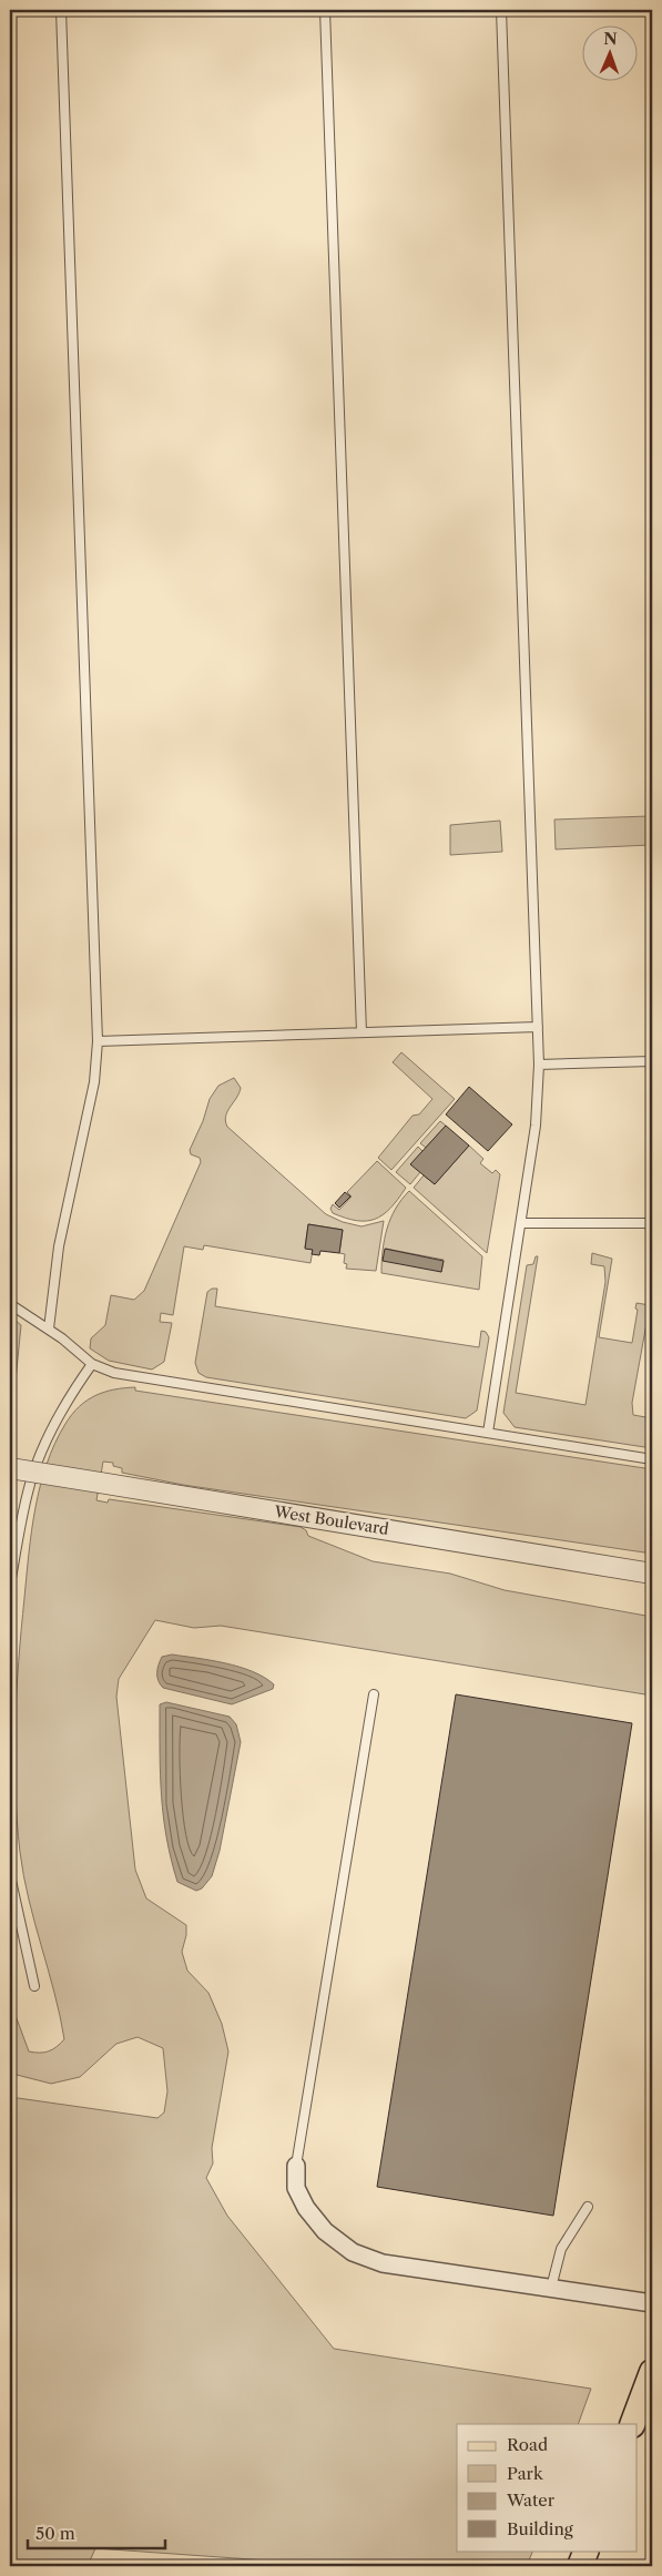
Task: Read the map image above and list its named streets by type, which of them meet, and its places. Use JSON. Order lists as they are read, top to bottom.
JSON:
{
  "streets": {
    "street": ["West Boulevard"]
  },
  "legend": [
    "Road",
    "Park",
    "Water",
    "Building"
  ],
  "scale_bar": "50 m",
  "north": "top"
}
